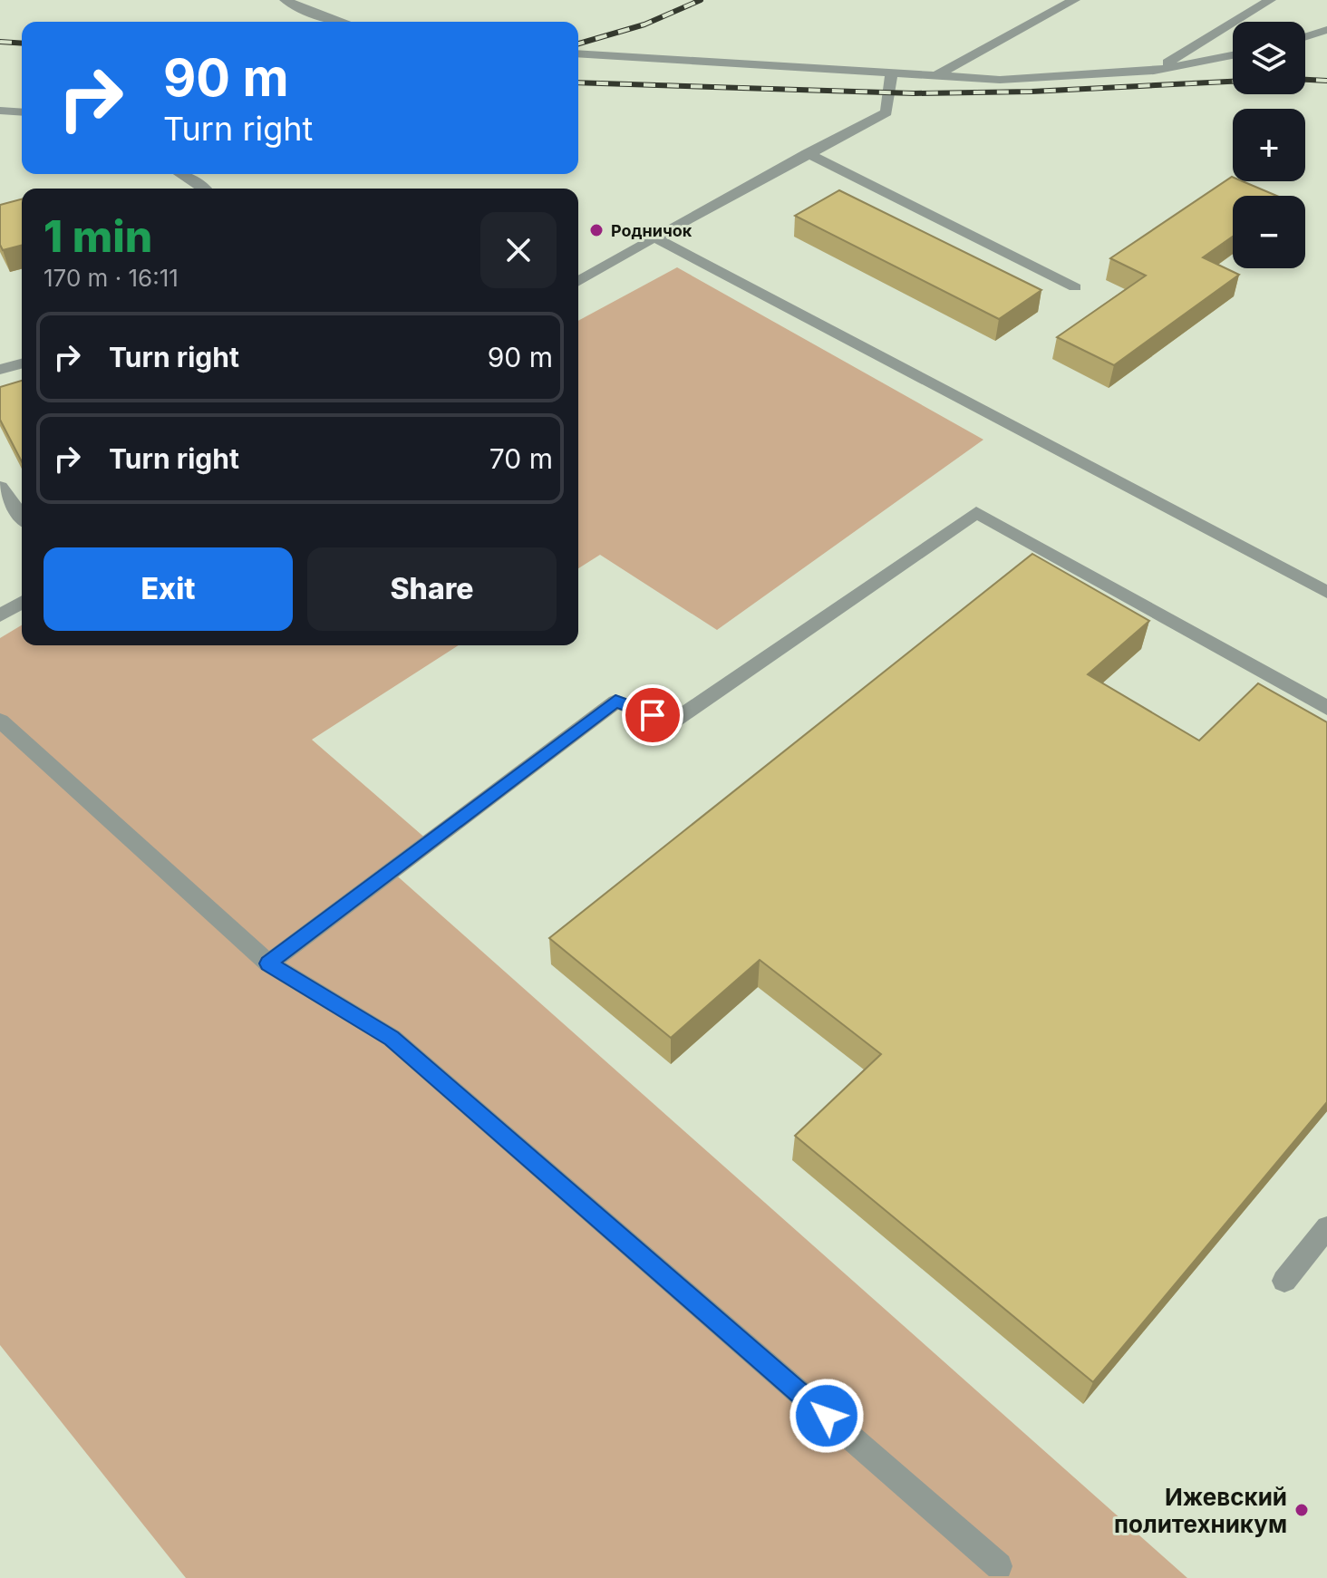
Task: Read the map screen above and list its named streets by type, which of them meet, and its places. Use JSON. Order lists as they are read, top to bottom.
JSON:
{
  "places": ["Родничок", "Ижевский политехникум"],
  "page": {
    "map_buttons": ["+", "−"],
    "turn": ["90 m", "Turn right"],
    "heading": ["1 min", "170 m · 16:11"],
    "list": [
      {
        "name": "Turn right",
        "value": "90 m"
      },
      {
        "name": "Turn right",
        "value": "70 m"
      }
    ],
    "buttons": ["Exit", "Share"]
  }
}
